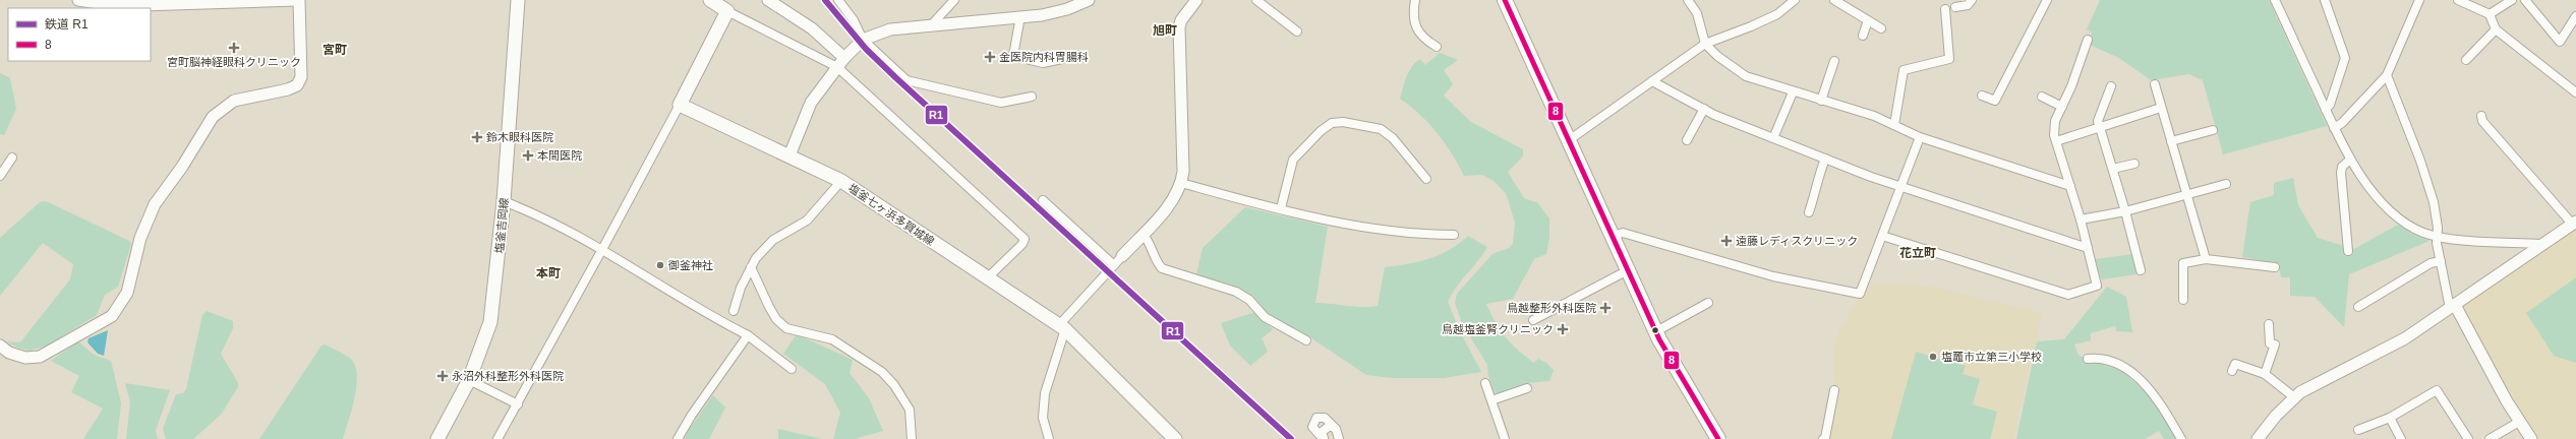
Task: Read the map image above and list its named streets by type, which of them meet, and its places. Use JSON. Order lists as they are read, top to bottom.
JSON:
{
  "streets": {
    "main road": ["塩釜七ヶ浜多賀城線", "塩釜吉岡線"]
  },
  "districts": [
    "旭町",
    "宮町",
    "花立町",
    "本町"
  ],
  "places": {
    "health": [
      "宮町脳神経眼科クリニック",
      "金医院内科胃腸科",
      "鈴木眼科医院",
      "本間医院",
      "遠藤レディスクリニック",
      "鳥越整形外科医院",
      "鳥越塩釜腎クリニック",
      "永沼外科整形外科医院"
    ],
    "other": ["御釜神社", "塩竈市立第三小学校"]
  },
  "lines": ["rail line R1", "transit line 8"],
  "legend": ["鉄道 R1", "8"]
}
